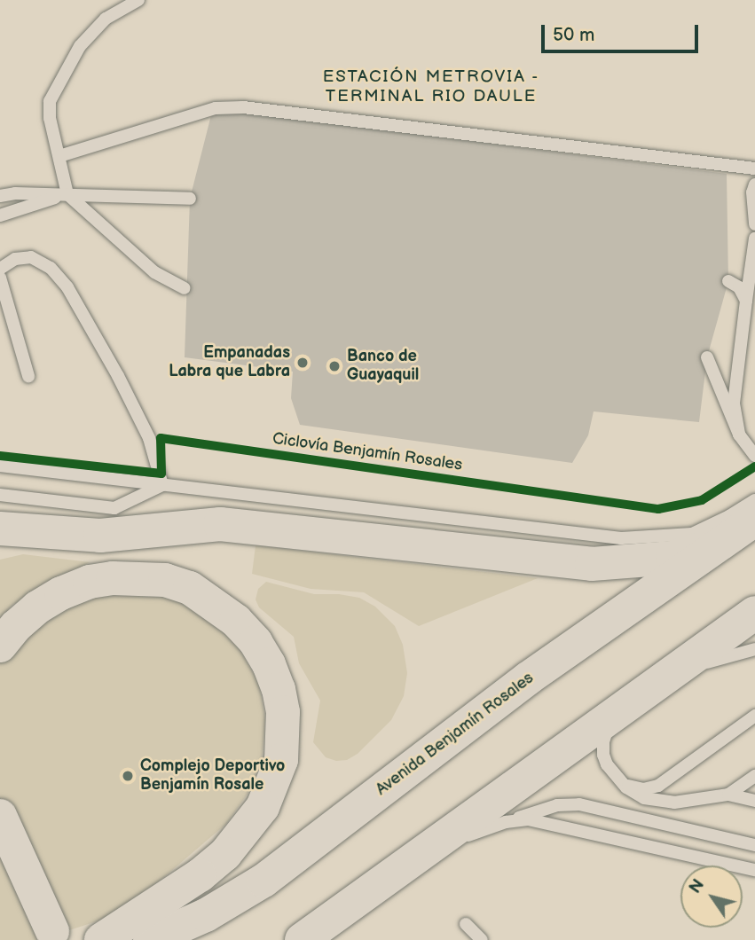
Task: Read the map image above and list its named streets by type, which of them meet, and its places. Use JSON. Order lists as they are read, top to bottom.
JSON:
{
  "streets": {
    "main road": ["Avenida Benjamín Rosales"],
    "cycle path": ["Ciclovía Benjamín Rosales"]
  },
  "districts": ["ESTACIÓN METROVIA - TERMINAL RIO DAULE"],
  "places": ["Empanadas Labra que Labra", "Banco de Guayaquil", "Complejo Deportivo Benjamín Rosale"],
  "scale_bar": "50 m",
  "north": "top left"
}
